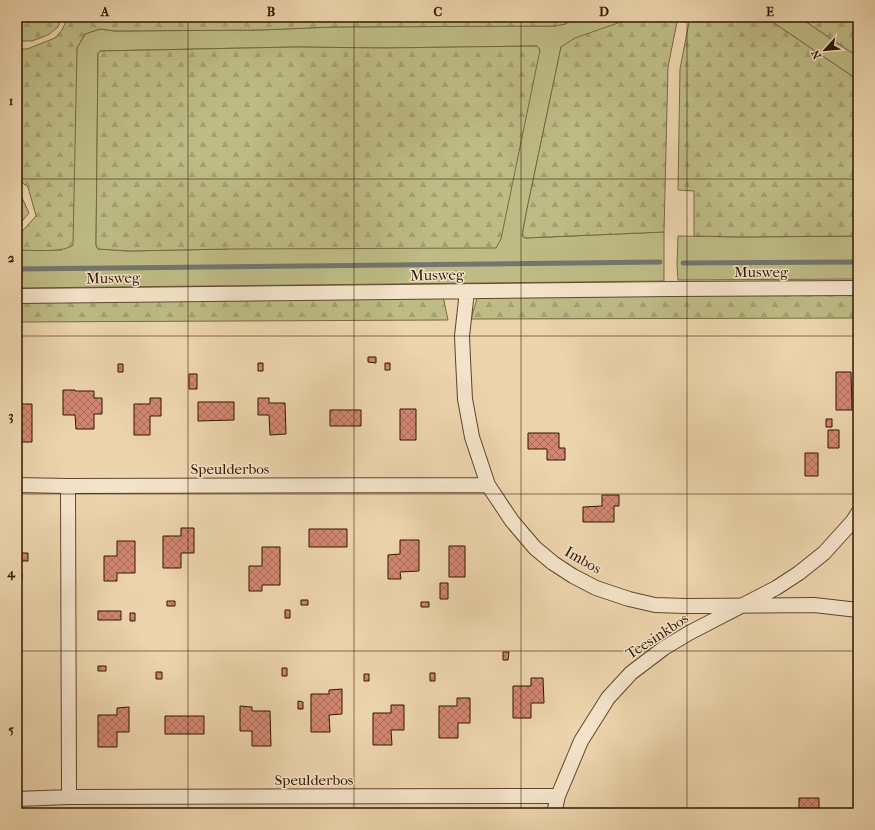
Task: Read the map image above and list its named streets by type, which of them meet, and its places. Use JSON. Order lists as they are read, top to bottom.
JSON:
{
  "streets": {
    "street": [
      "Musweg",
      "Speulderbos",
      "Imbos",
      "Teesinkbos"
    ]
  },
  "crossings": [
    ["Musweg", "Imbos"],
    ["Speulderbos", "Imbos"],
    ["Speulderbos", "Teesinkbos"],
    ["Imbos", "Teesinkbos"]
  ],
  "north": "bottom left",
  "grid": {
    "columns": [
      "A",
      "B",
      "C",
      "D",
      "E"
    ],
    "rows": [
      "1",
      "2",
      "3",
      "4",
      "5"
    ]
  }
}
